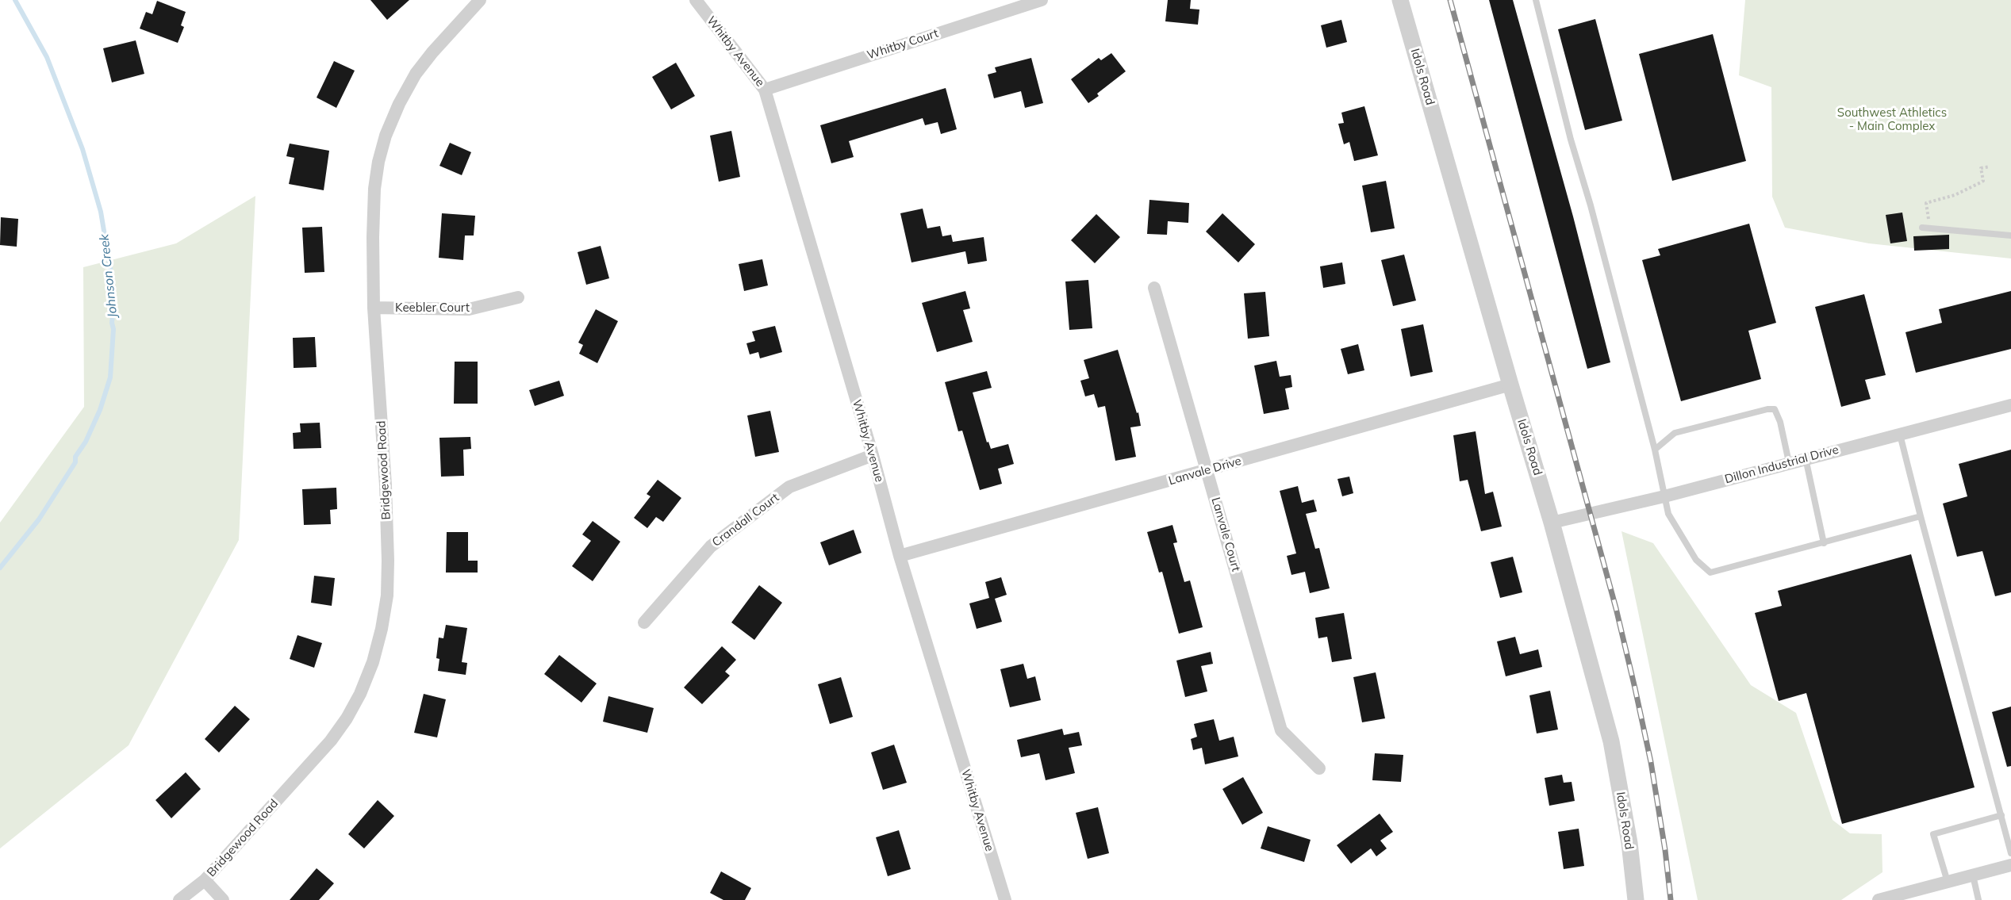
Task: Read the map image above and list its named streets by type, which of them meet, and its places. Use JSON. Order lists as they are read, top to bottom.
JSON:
{
  "streets": {
    "street": [
      "Whitby Court",
      "Whitby Avenue",
      "Idols Road",
      "Keebler Court",
      "Dillon Industrial Drive",
      "Bridgewood Road",
      "Lanvale Drive",
      "Crandall Court",
      "Lanvale Court"
    ]
  },
  "crossings": [
    ["Whitby Court", "Whitby Avenue"],
    ["Whitby Avenue", "Lanvale Drive"],
    ["Whitby Avenue", "Crandall Court"],
    ["Idols Road", "Dillon Industrial Drive"],
    ["Idols Road", "Lanvale Drive"],
    ["Keebler Court", "Bridgewood Road"],
    ["Lanvale Drive", "Lanvale Court"]
  ],
  "water": ["Johnson Creek"],
  "parks": ["Southwest Athletics - Main Complex"]
}
